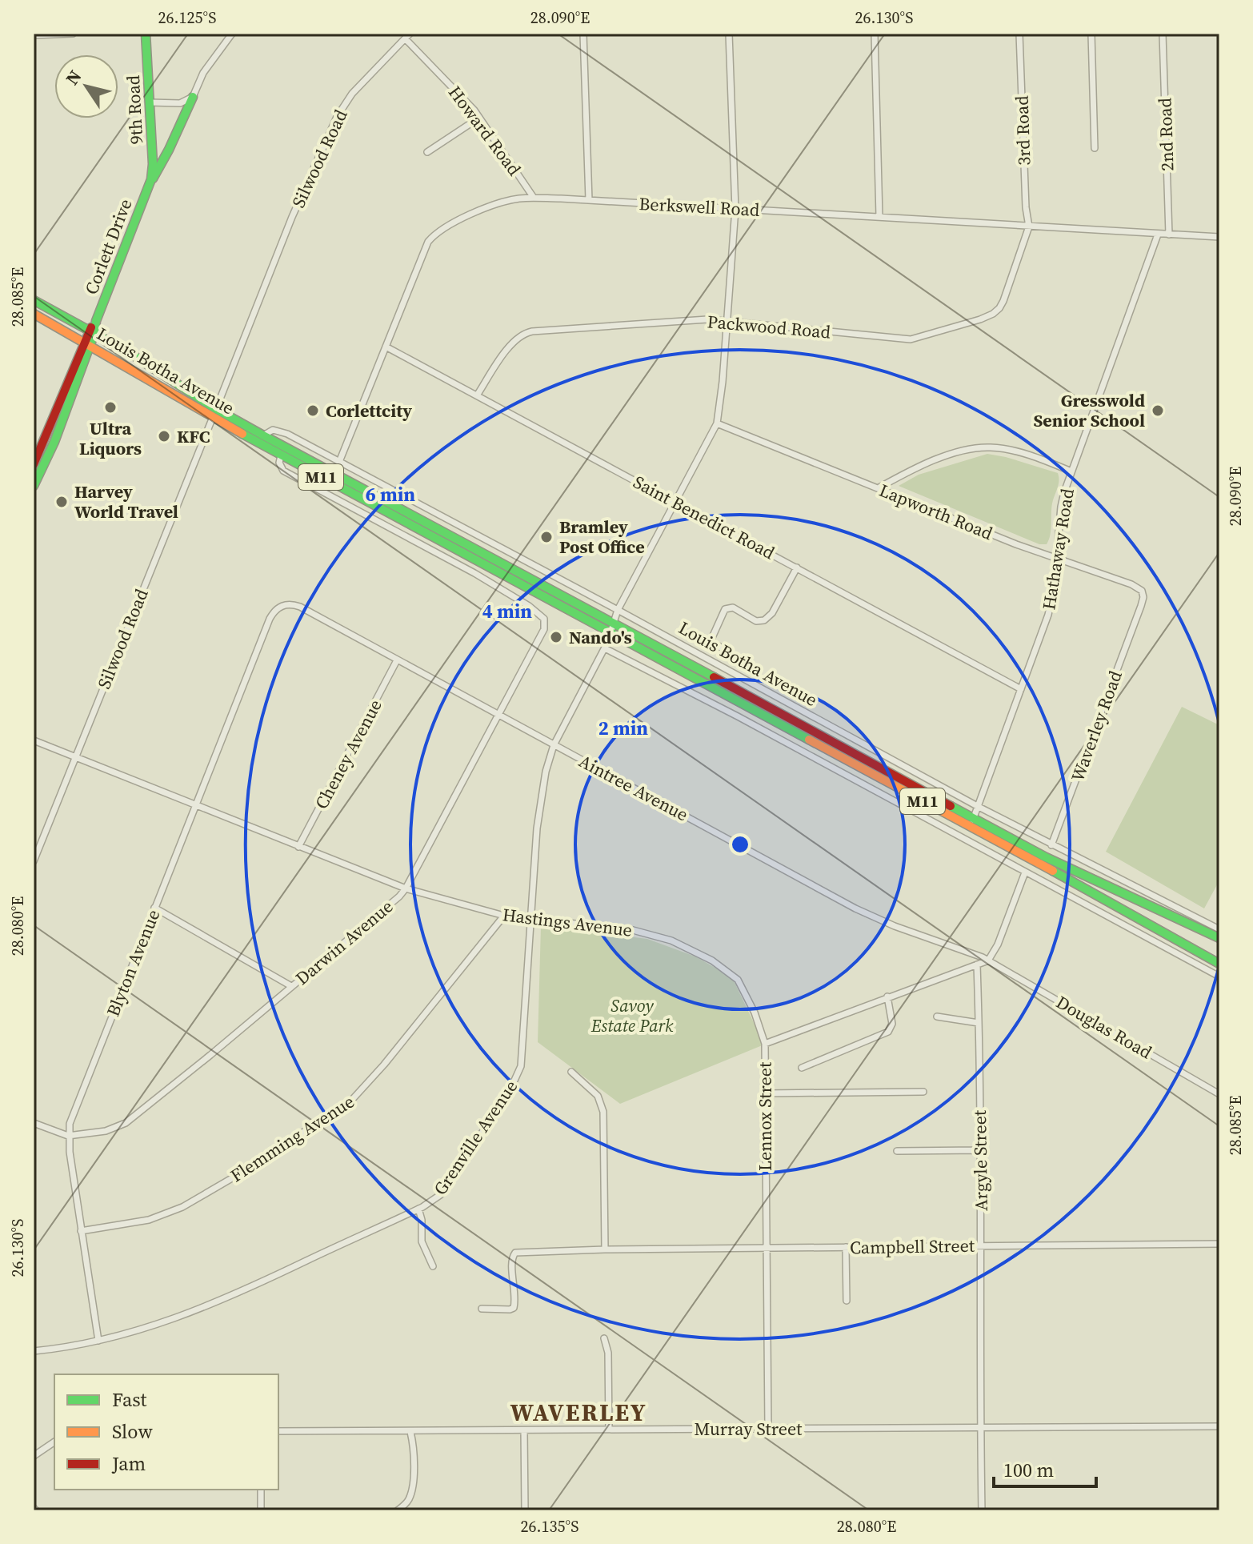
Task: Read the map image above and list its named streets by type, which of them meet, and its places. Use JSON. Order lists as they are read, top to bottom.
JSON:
{
  "streets": {
    "main road": [
      "9th Road",
      "Corlett Drive",
      "Louis Botha Avenue",
      "M11"
    ],
    "street": [
      "Howard Road",
      "3rd Road",
      "2nd Road",
      "Silwood Road",
      "Berkswell Road",
      "Packwood Road",
      "Lapworth Road",
      "Saint Benedict Road",
      "Hathaway Road",
      "Waverley Road",
      "Cheney Avenue",
      "Aintree Avenue",
      "Hastings Avenue",
      "Darwin Avenue",
      "Blyton Avenue",
      "Douglas Road",
      "Lennox Street",
      "Grenville Avenue",
      "Flemming Avenue",
      "Argyle Street",
      "Campbell Street",
      "Murray Street"
    ]
  },
  "crossings": [
    ["9th Road", "Corlett Drive"],
    ["Howard Road", "Silwood Road"],
    ["Howard Road", "Berkswell Road"],
    ["3rd Road", "Berkswell Road"],
    ["3rd Road", "Packwood Road"],
    ["2nd Road", "Berkswell Road"],
    ["Silwood Road", "Louis Botha Avenue"],
    ["Silwood Road", "Hastings Avenue"],
    ["Berkswell Road", "Packwood Road"],
    ["Berkswell Road", "Louis Botha Avenue"],
    ["Berkswell Road", "Saint Benedict Road"],
    ["Berkswell Road", "Hathaway Road"],
    ["Corlett Drive", "Louis Botha Avenue"],
    ["Packwood Road", "Saint Benedict Road"],
    ["Louis Botha Avenue", "Hathaway Road"],
    ["Louis Botha Avenue", "Waverley Road"],
    ["Louis Botha Avenue", "Darwin Avenue"],
    ["Louis Botha Avenue", "Grenville Avenue"],
    ["Lapworth Road", "Hathaway Road"],
    ["Lapworth Road", "Waverley Road"],
    ["Lapworth Road", "Grenville Avenue"],
    ["Saint Benedict Road", "Hathaway Road"],
    ["Saint Benedict Road", "Grenville Avenue"],
    ["Cheney Avenue", "Aintree Avenue"],
    ["Cheney Avenue", "Hastings Avenue"],
    ["Aintree Avenue", "Darwin Avenue"],
    ["Aintree Avenue", "Blyton Avenue"],
    ["Aintree Avenue", "Douglas Road"],
    ["Aintree Avenue", "Lennox Street"],
    ["Aintree Avenue", "Grenville Avenue"],
    ["Hastings Avenue", "Darwin Avenue"],
    ["Hastings Avenue", "Blyton Avenue"],
    ["Hastings Avenue", "Lennox Street"],
    ["Hastings Avenue", "Grenville Avenue"],
    ["Hastings Avenue", "Flemming Avenue"],
    ["Darwin Avenue", "Blyton Avenue"],
    ["Blyton Avenue", "Grenville Avenue"],
    ["Blyton Avenue", "Flemming Avenue"],
    ["Douglas Road", "Lennox Street"],
    ["Lennox Street", "Argyle Street"],
    ["Lennox Street", "Campbell Street"],
    ["Lennox Street", "Murray Street"],
    ["Argyle Street", "Campbell Street"],
    ["Argyle Street", "Murray Street"]
  ],
  "districts": ["WAVERLEY"],
  "parks": ["Savoy Estate Park"],
  "places": [
    "Ultra Liquors",
    "Corlettcity",
    "Gresswold Senior School",
    "KFC",
    "Harvey World Travel",
    "Bramley Post Office",
    "Nando's"
  ],
  "legend": ["Fast", "Slow", "Jam"],
  "scale_bar": "100 m",
  "north": "top left",
  "coordinates": [
    "26.125°S",
    "28.090°E",
    "26.130°S",
    "28.085°E",
    "28.080°E",
    "26.135°S"
  ],
  "rings": ["6 min", "4 min", "2 min"]
}
